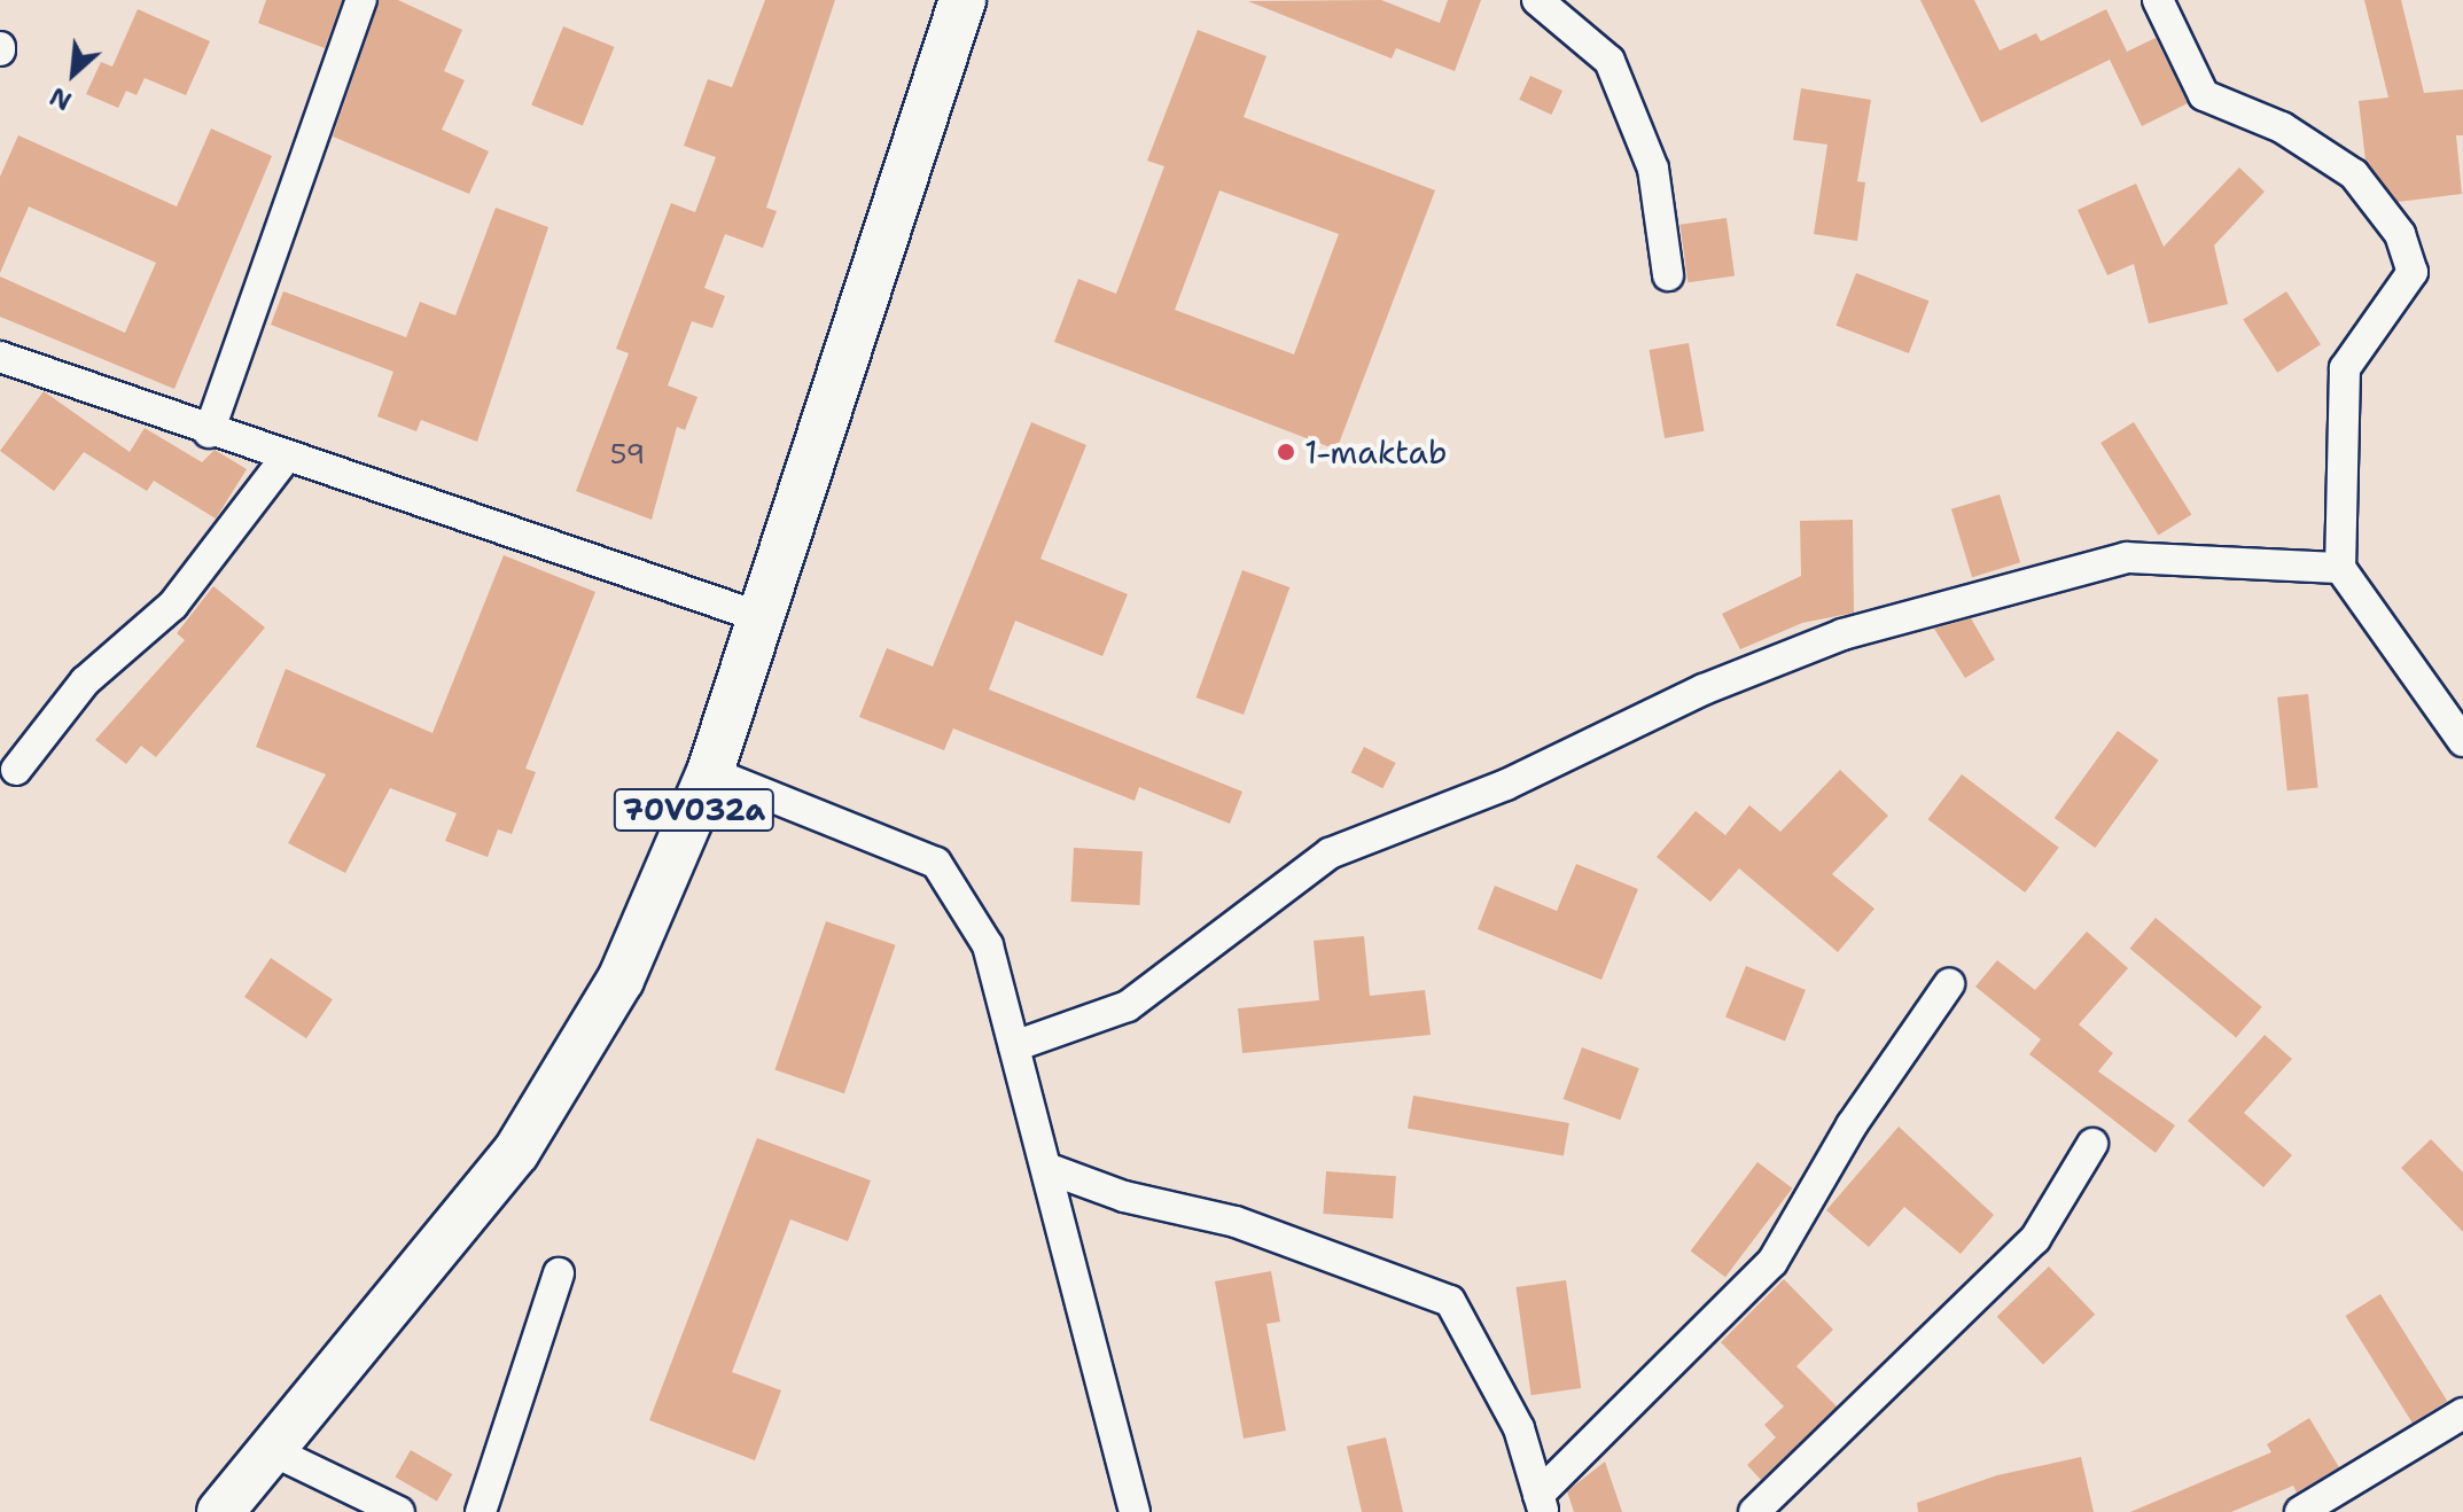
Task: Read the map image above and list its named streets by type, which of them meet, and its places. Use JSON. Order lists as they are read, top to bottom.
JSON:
{
  "streets": {
    "main road": ["70V032a"]
  },
  "places": ["1-maktab"],
  "house_numbers": ["59"],
  "north": "bottom left"
}
